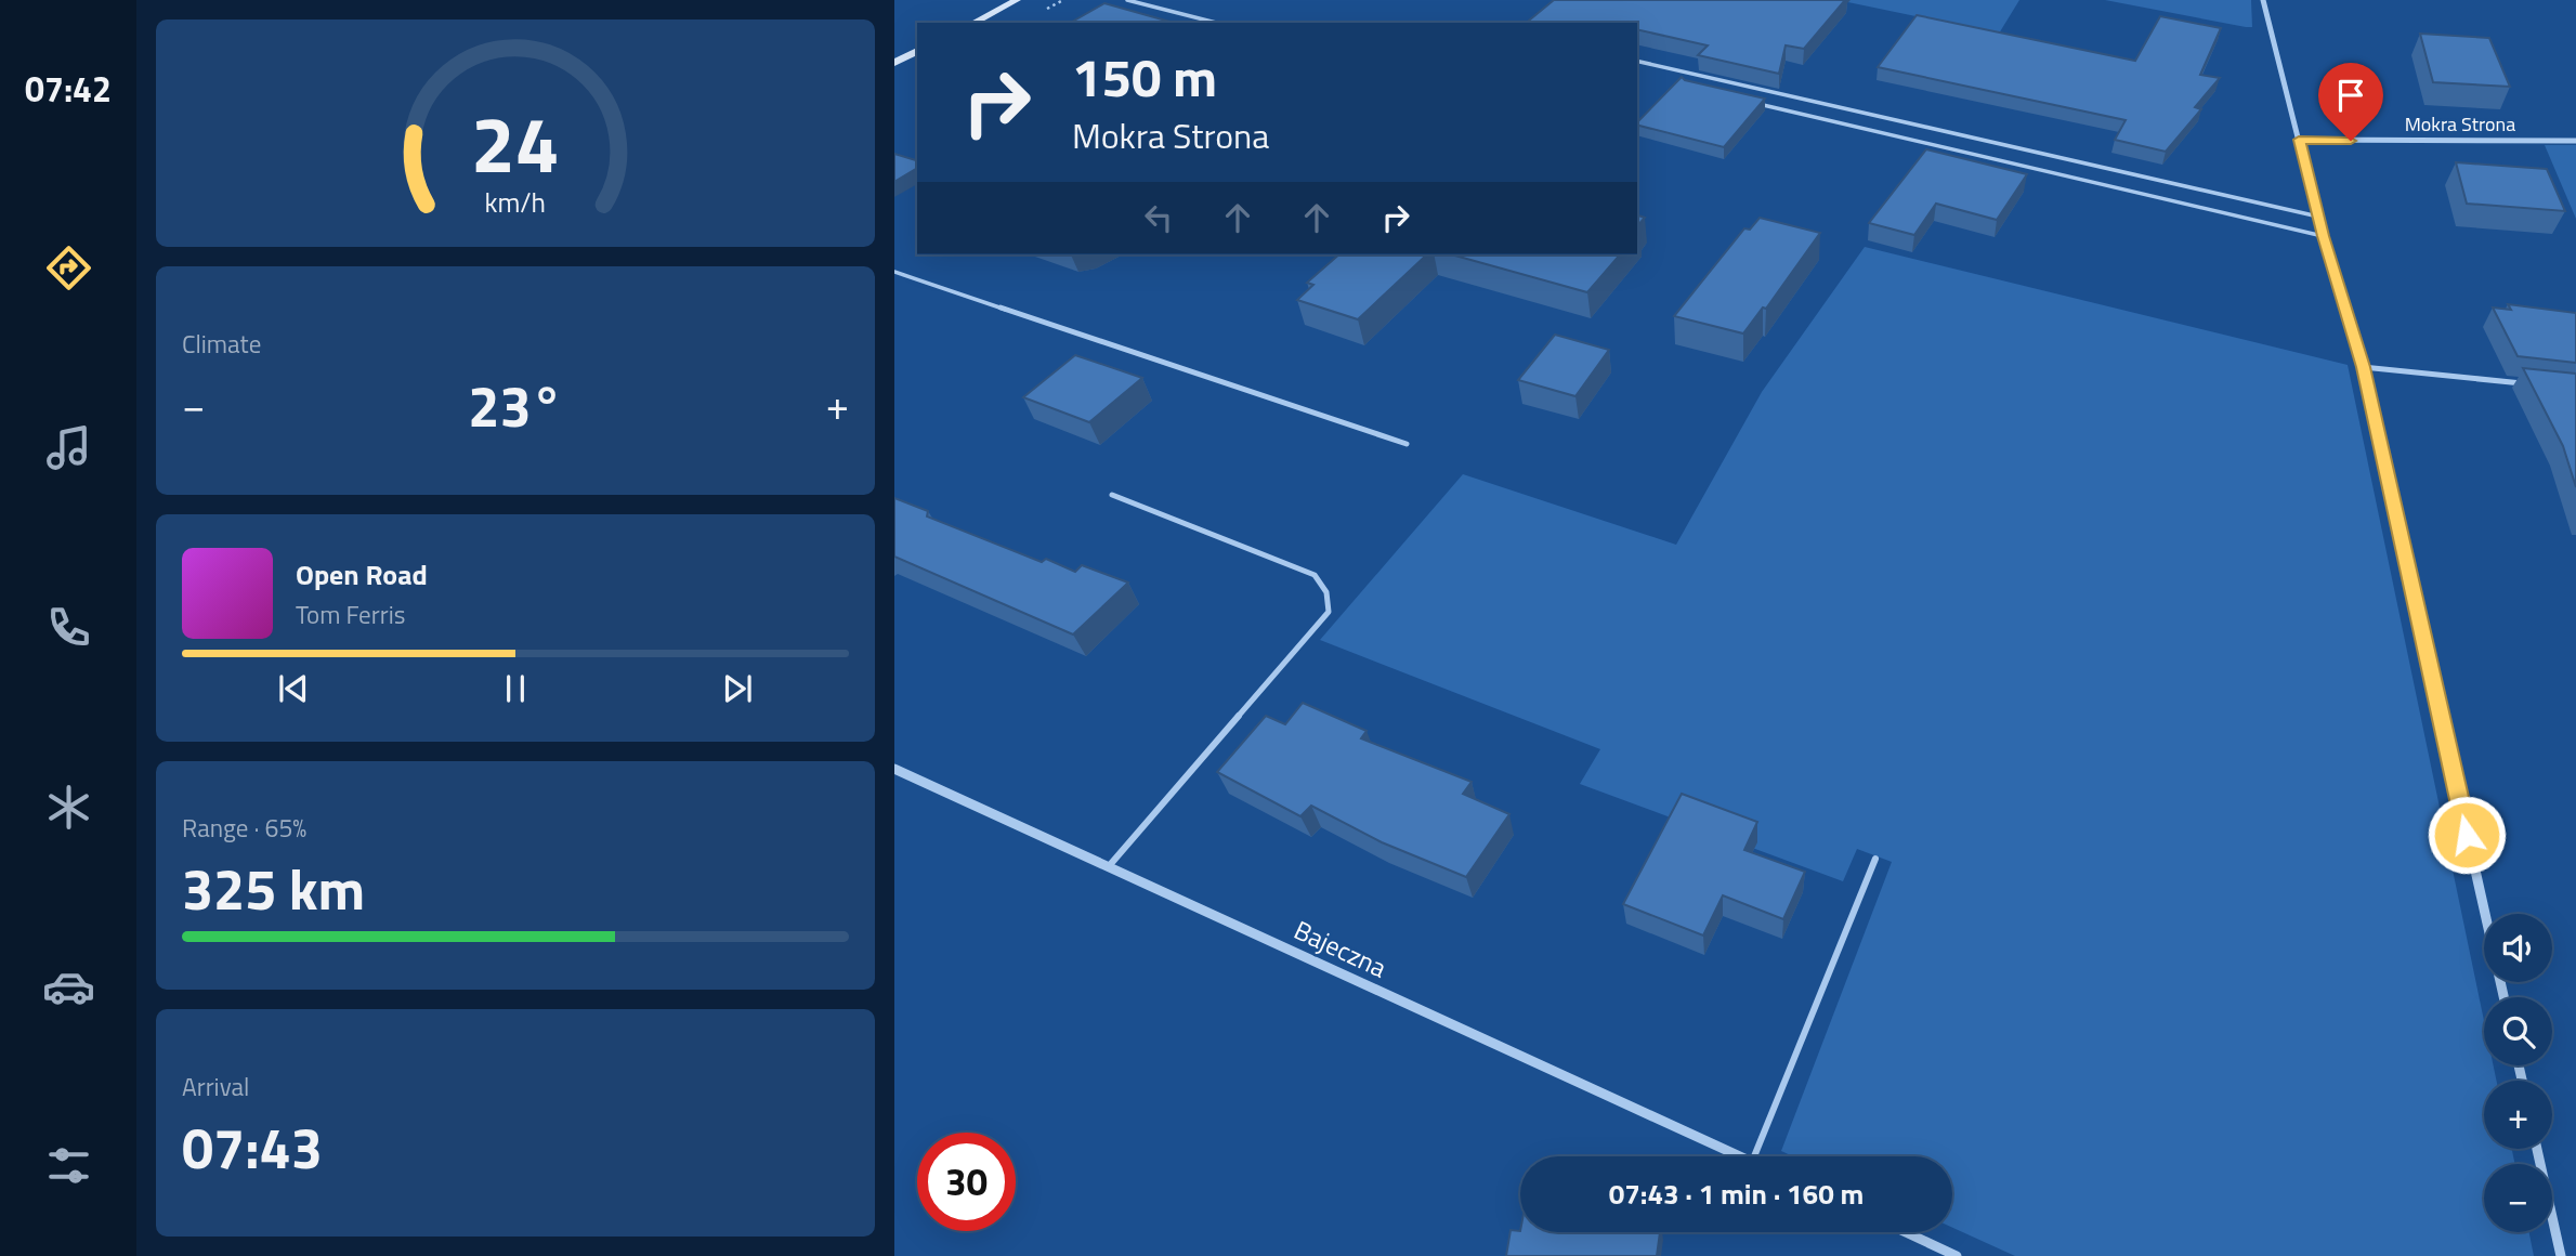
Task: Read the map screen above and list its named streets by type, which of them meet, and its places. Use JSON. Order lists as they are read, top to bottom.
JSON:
{
  "streets": {
    "street": ["Mokra Strona", "Bajeczna"]
  },
  "page": {
    "tabs": "07:42",
    "turn": ["150 m", "Mokra Strona"],
    "tile": [
      "Climate",
      ["Range · 65%", "325 km"],
      ["Arrival", "07:43"]
    ],
    "heat": ["−", "23°", "+"],
    "song": ["Open Road", "Tom Ferris"],
    "map_buttons": ["+", "−"],
    "limit": "30",
    "trip": "07:43 · 1 min · 160 m",
    "gauge": ["24", "km/h"]
  }
}
